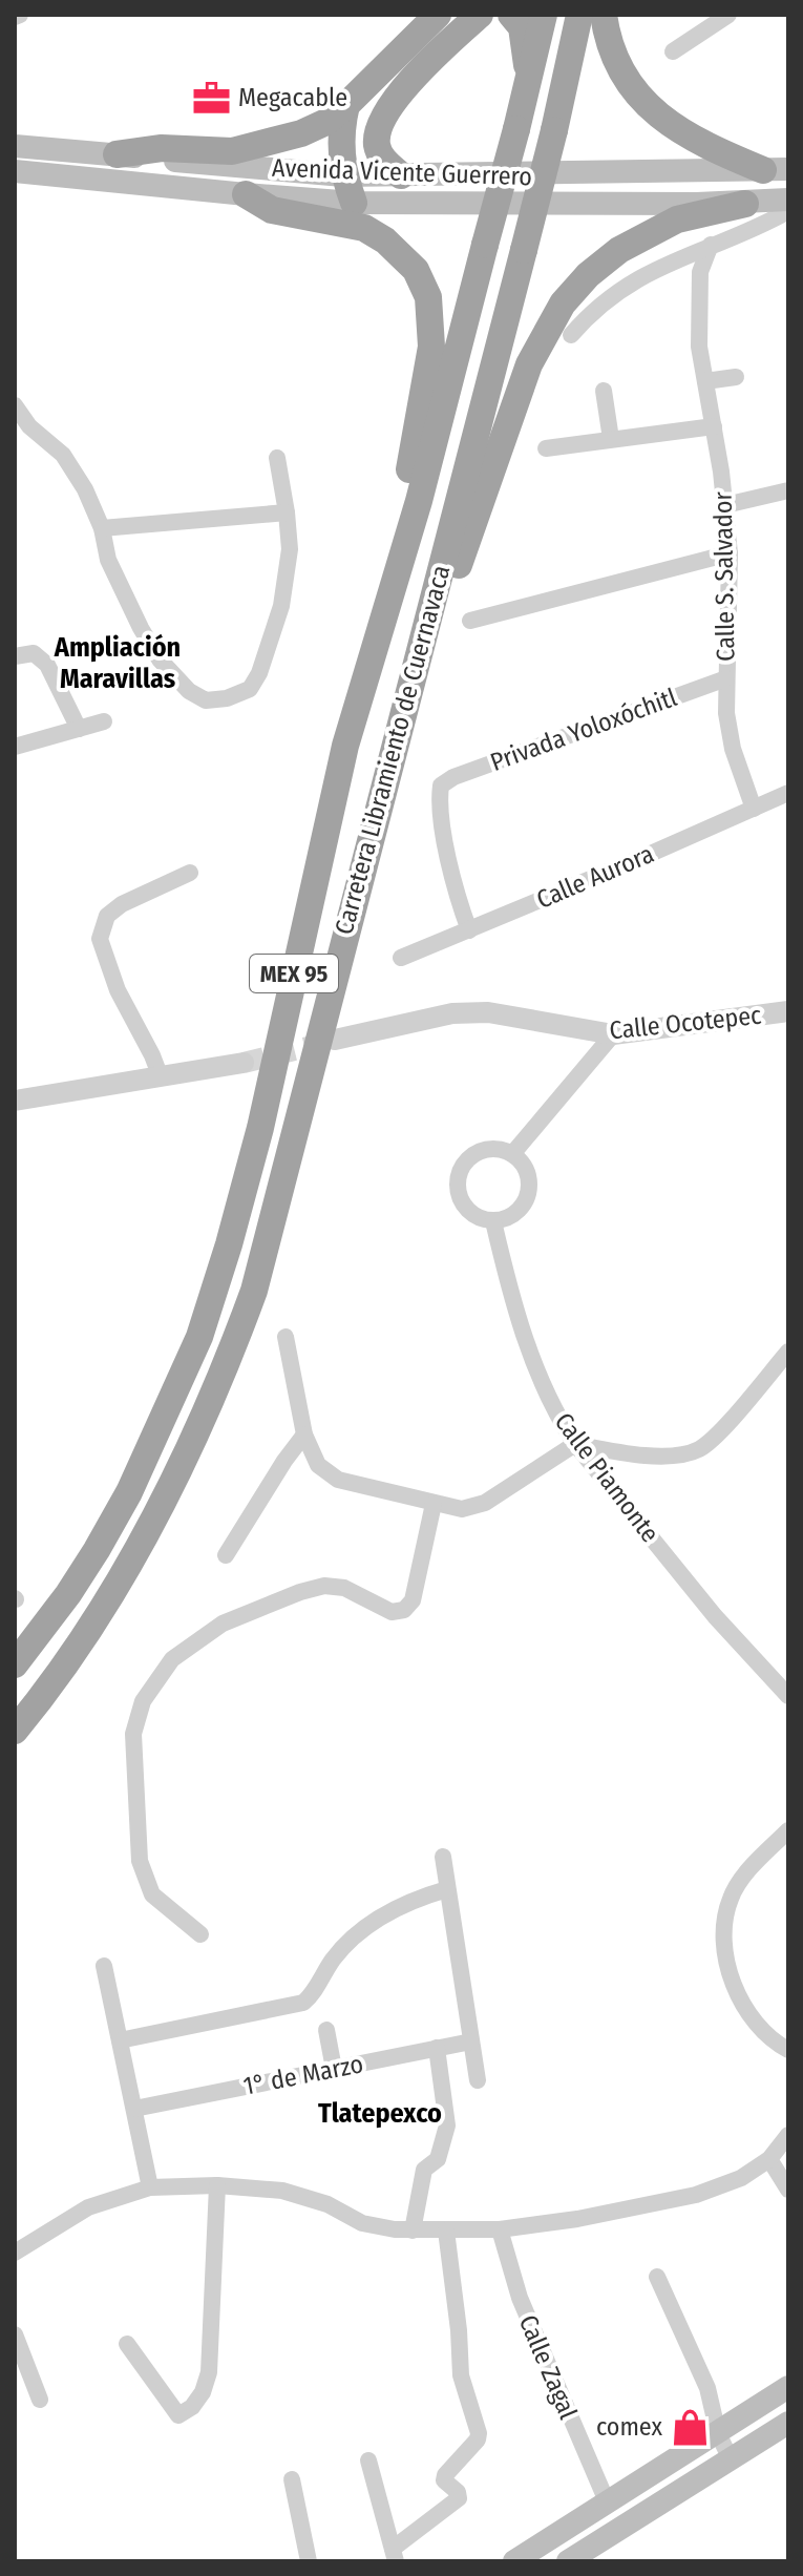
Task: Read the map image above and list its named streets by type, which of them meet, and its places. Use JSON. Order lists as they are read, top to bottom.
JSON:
{
  "streets": {
    "highway": ["Carretera Libramiento de Cuernavaca", "MEX 95"],
    "main road": ["Avenida Vicente Guerrero"],
    "street": [
      "Calle S. Salvador",
      "Privada Yoloxóchitl",
      "Calle Aurora",
      "Calle Ocotepec",
      "Calle Piamonte",
      "1° de Marzo",
      "Calle Zagal"
    ]
  },
  "crossings": [
    ["Calle S. Salvador", "Privada Yoloxóchitl"],
    ["Calle S. Salvador", "Calle Aurora"],
    ["Privada Yoloxóchitl", "Calle Aurora"]
  ],
  "districts": ["Ampliación Maravillas", "Tlatepexco"],
  "places": {
    "office": ["Megacable"],
    "shop": ["comex"]
  }
}
